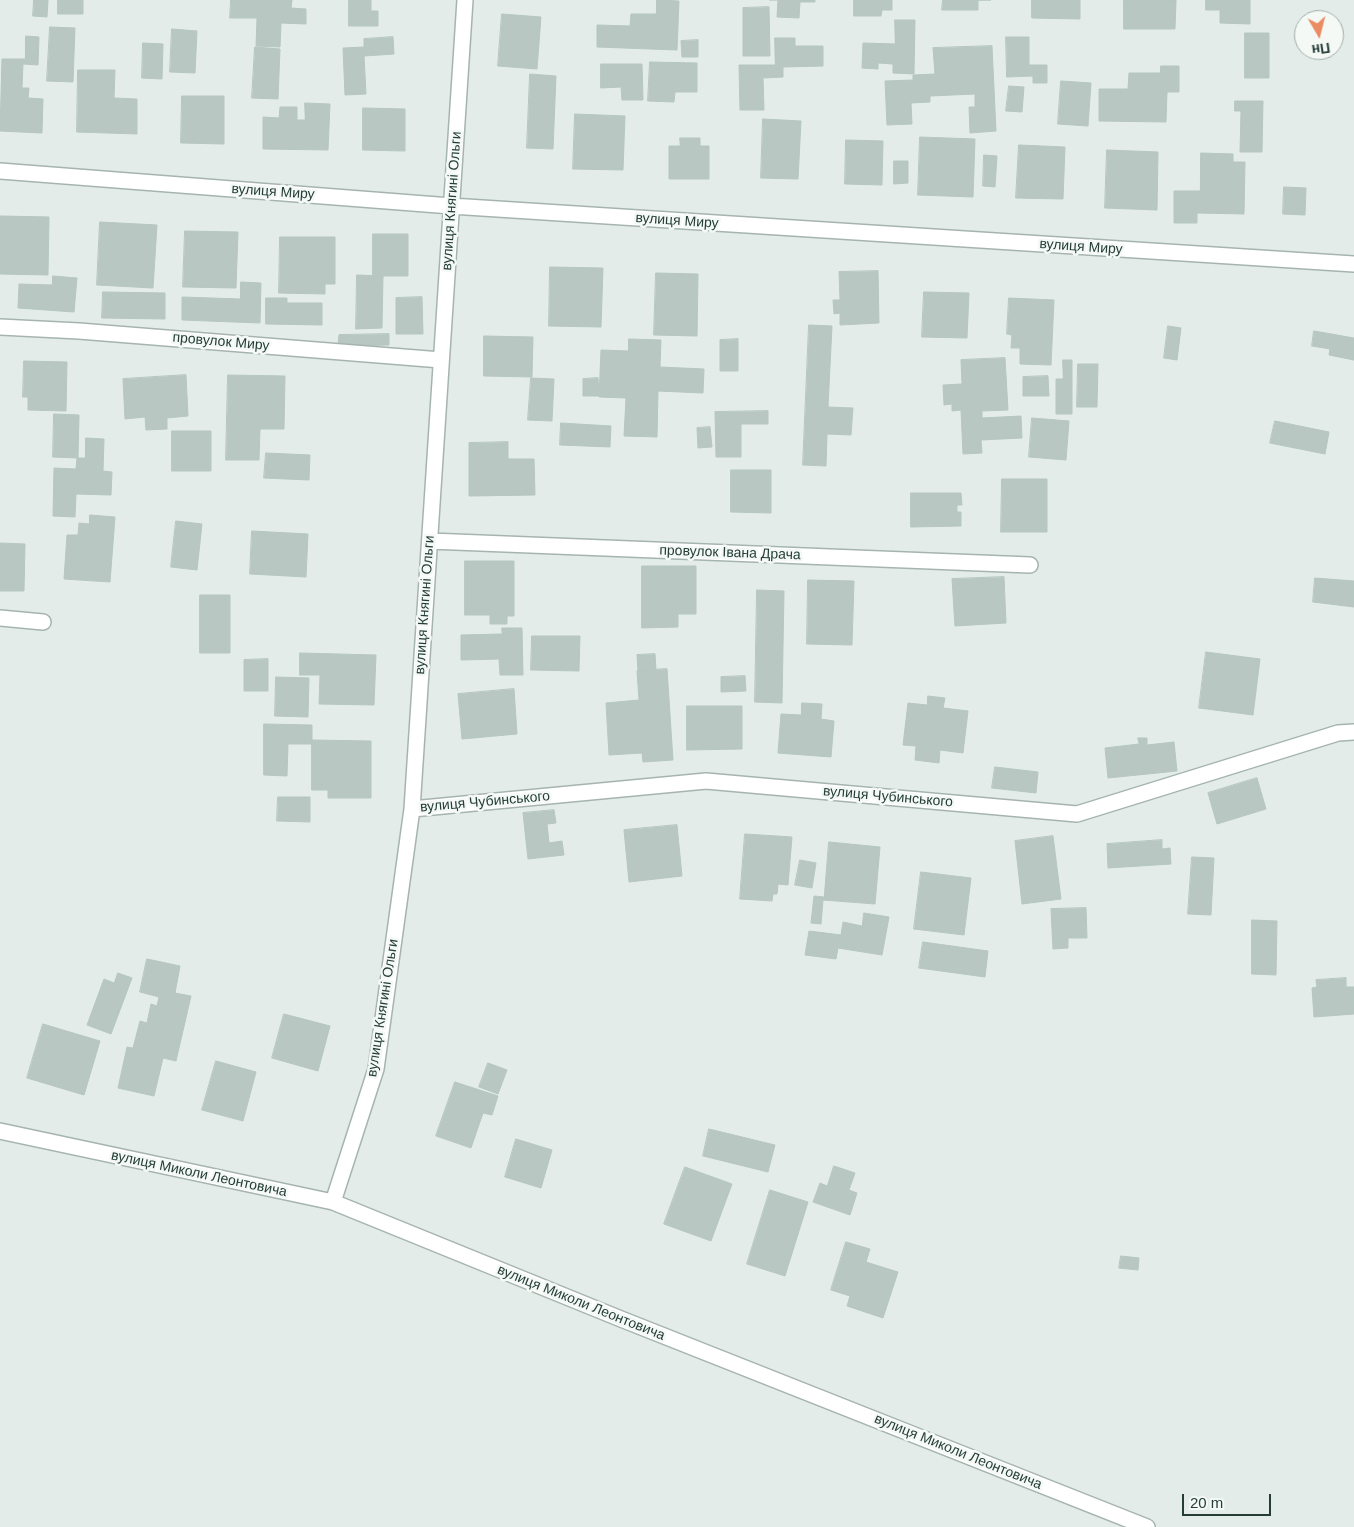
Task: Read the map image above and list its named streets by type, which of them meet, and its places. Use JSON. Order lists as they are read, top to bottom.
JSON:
{
  "streets": {
    "street": [
      "вулиця Миру",
      "вулиця Княгині Ольги",
      "провулок Миру",
      "провулок Івана Драча",
      "вулиця Чубинського",
      "вулиця Миколи Леонтовича"
    ]
  },
  "crossings": [
    ["вулиця Миру", "вулиця Княгині Ольги"],
    ["вулиця Княгині Ольги", "провулок Миру"],
    ["вулиця Княгині Ольги", "провулок Івана Драча"],
    ["вулиця Княгині Ольги", "вулиця Чубинського"],
    ["вулиця Княгині Ольги", "вулиця Миколи Леонтовича"]
  ],
  "scale_bar": "20 m",
  "north": "bottom"
}
